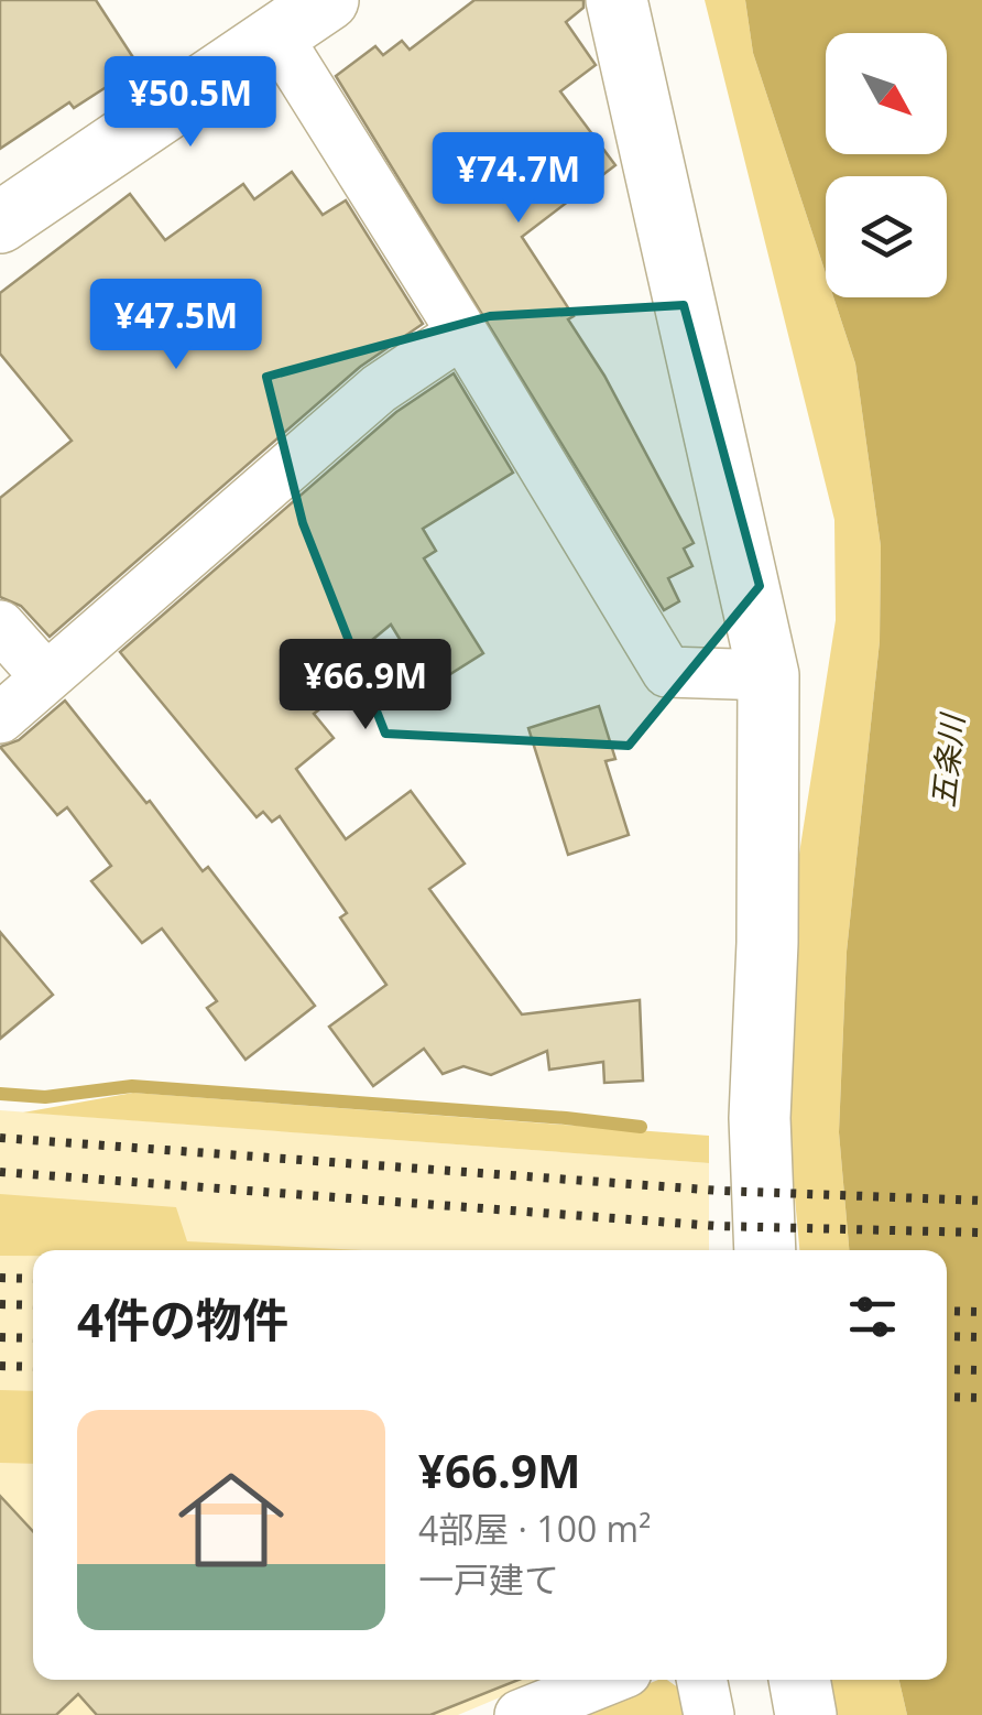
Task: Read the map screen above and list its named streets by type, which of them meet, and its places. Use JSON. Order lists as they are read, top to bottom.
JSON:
{
  "water": ["五条川"],
  "north": "bottom right",
  "page": {
    "price": [
      "¥50.5M",
      "¥74.7M",
      "¥47.5M",
      "¥66.9M"
    ],
    "heading": "4件の物件",
    "list": [
      {
        "name": "¥66.9M",
        "note": "4部屋 · 100 m² · 一戸建て"
      }
    ]
  }
}
